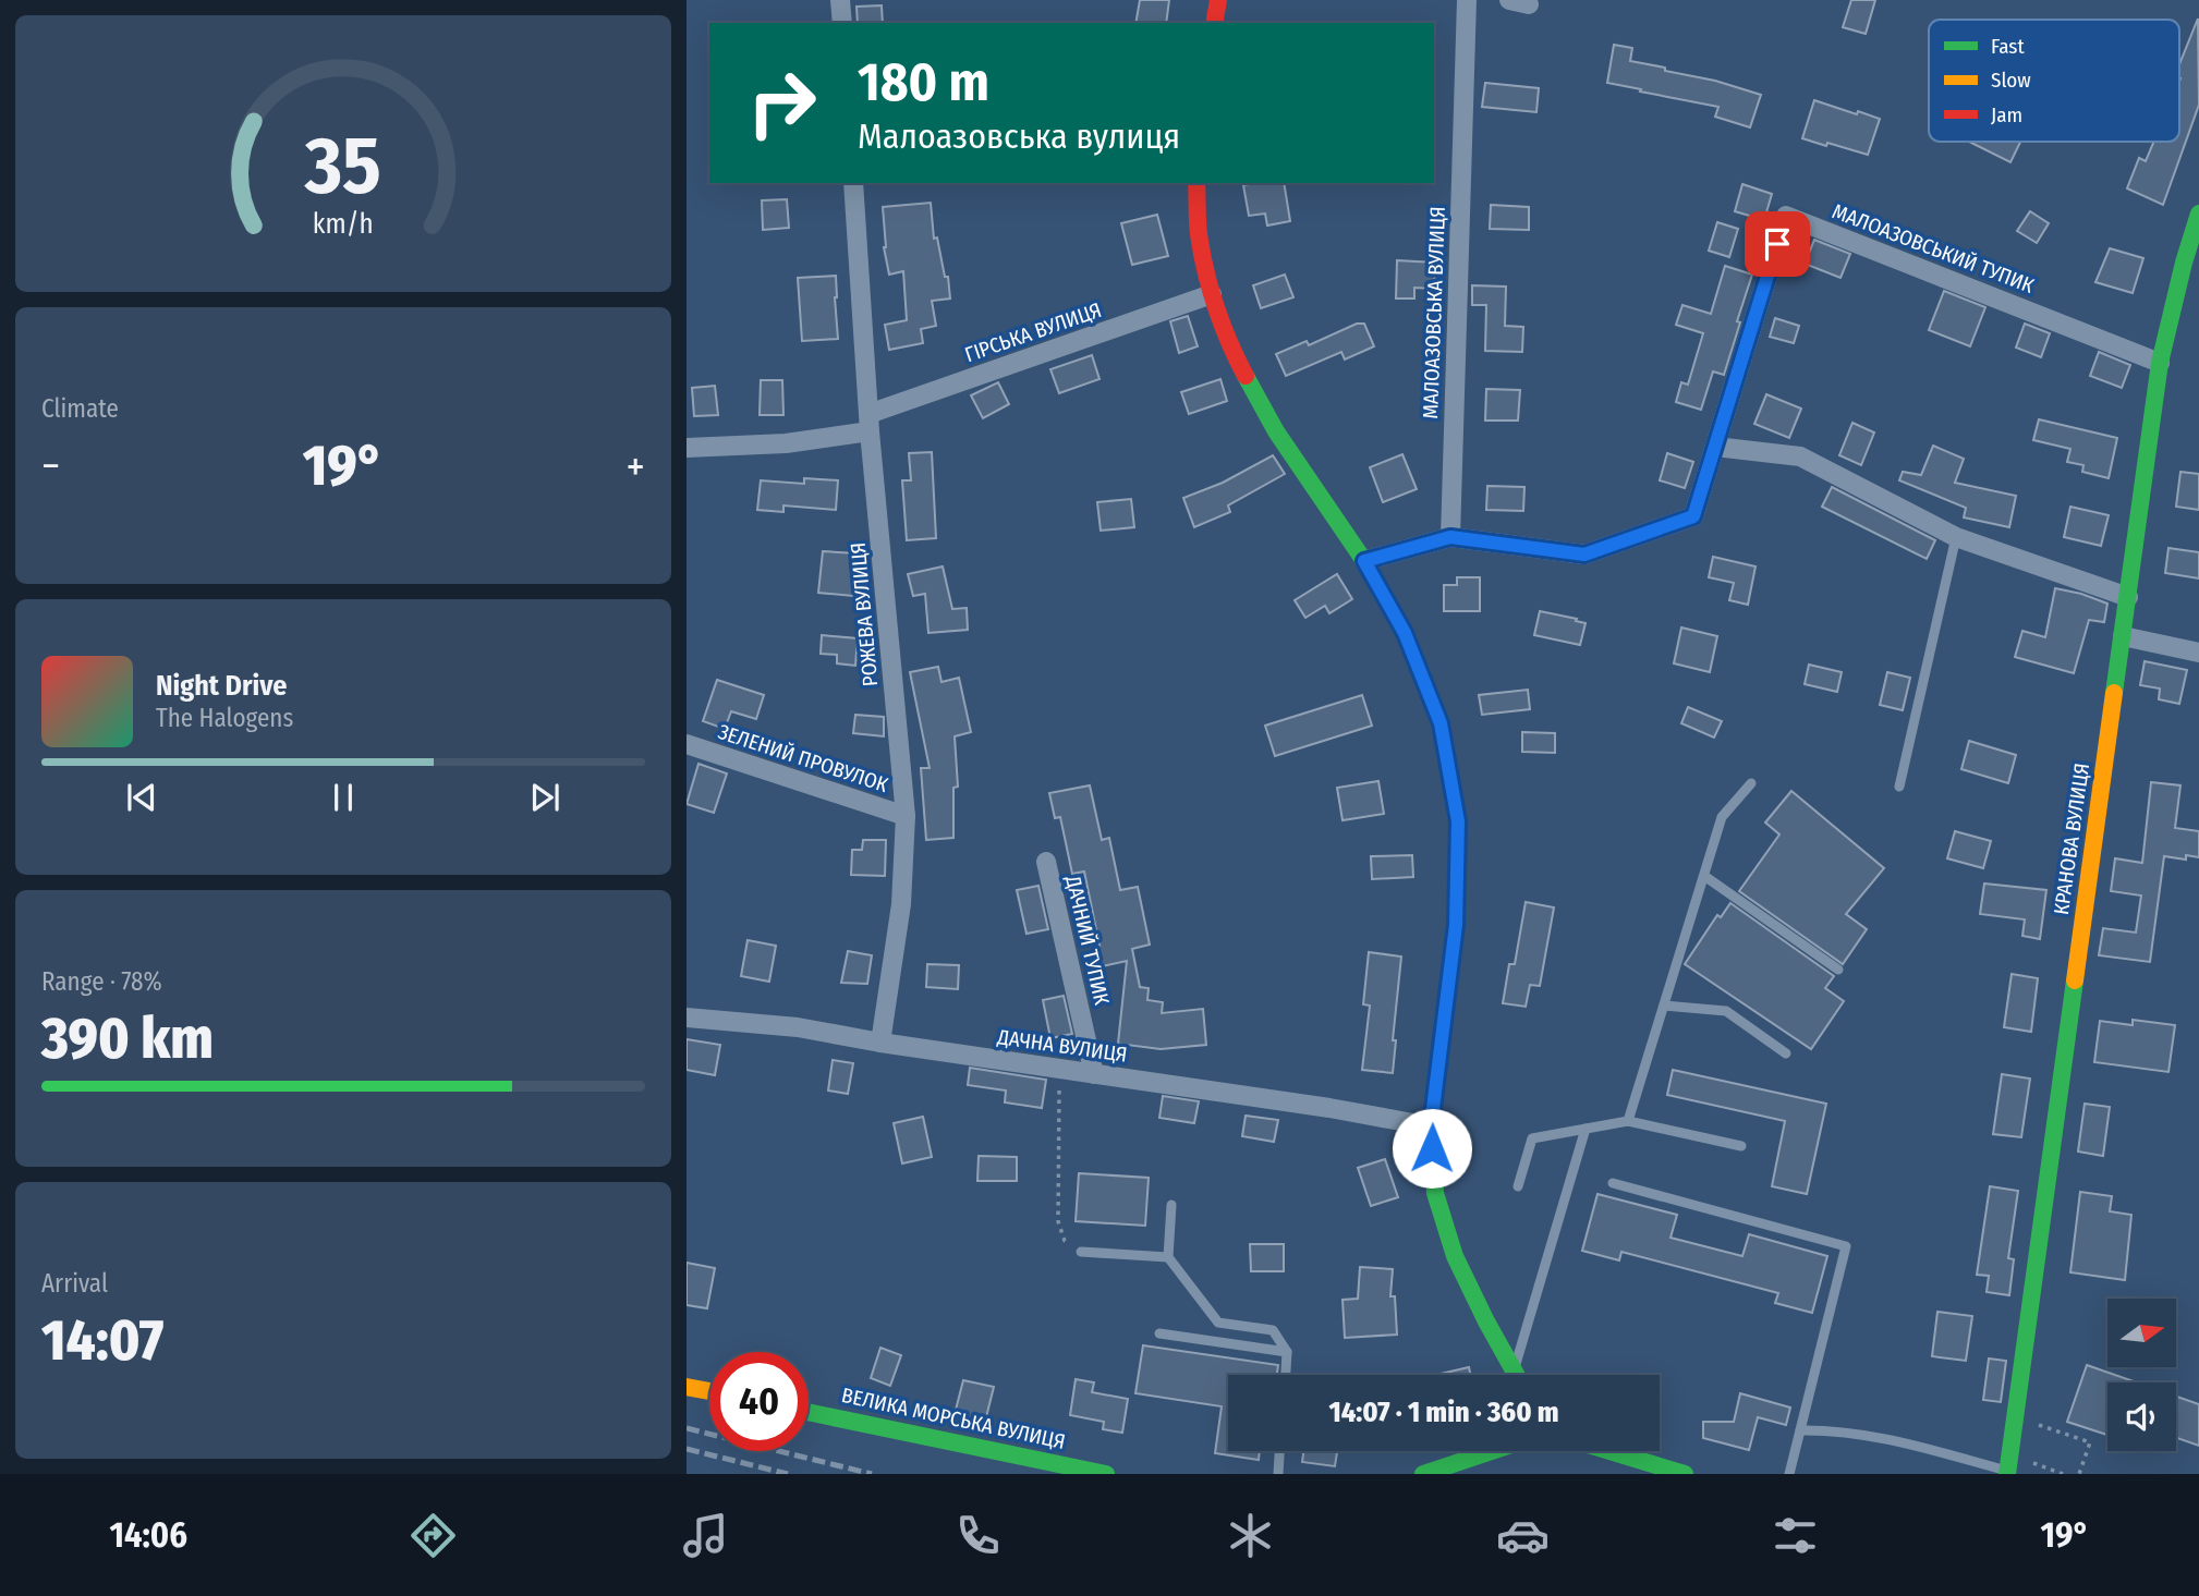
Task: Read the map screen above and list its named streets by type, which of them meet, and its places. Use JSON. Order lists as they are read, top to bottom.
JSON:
{
  "streets": {
    "street": [
      "МАЛОАЗОВСЬКИЙ ТУПИК",
      "МАЛОАЗОВСЬКА ВУЛИЦЯ",
      "ГІРСЬКА ВУЛИЦЯ",
      "РОЖЕВА ВУЛИЦЯ",
      "ЗЕЛЕНИЙ ПРОВУЛОК",
      "КРАНОВА ВУЛИЦЯ",
      "ДАЧНИЙ ТУПИК",
      "ДАЧНА ВУЛИЦЯ",
      "ВЕЛИКА МОРСЬКА ВУЛИЦЯ"
    ]
  },
  "crossings": [
    ["МАЛОАЗОВСЬКИЙ ТУПИК", "МАЛОАЗОВСЬКА ВУЛИЦЯ"],
    ["МАЛОАЗОВСЬКИЙ ТУПИК", "КРАНОВА ВУЛИЦЯ"],
    ["ГІРСЬКА ВУЛИЦЯ", "РОЖЕВА ВУЛИЦЯ"],
    ["РОЖЕВА ВУЛИЦЯ", "ЗЕЛЕНИЙ ПРОВУЛОК"],
    ["РОЖЕВА ВУЛИЦЯ", "ДАЧНА ВУЛИЦЯ"],
    ["ДАЧНИЙ ТУПИК", "ДАЧНА ВУЛИЦЯ"]
  ],
  "legend": ["Fast", "Slow", "Jam"],
  "north": "right",
  "page": {
    "turn": ["180 m", "Малоазовська вулиця"],
    "tile": [
      "Climate",
      ["Range · 78%", "390 km"],
      ["Arrival", "14:07"]
    ],
    "heat": ["−", "19°", "+"],
    "song": ["Night Drive", "The Halogens"],
    "limit": "40",
    "trip": "14:07 · 1 min · 360 m",
    "tabs": ["14:06", "19°"],
    "gauge": ["35", "km/h"]
  }
}
